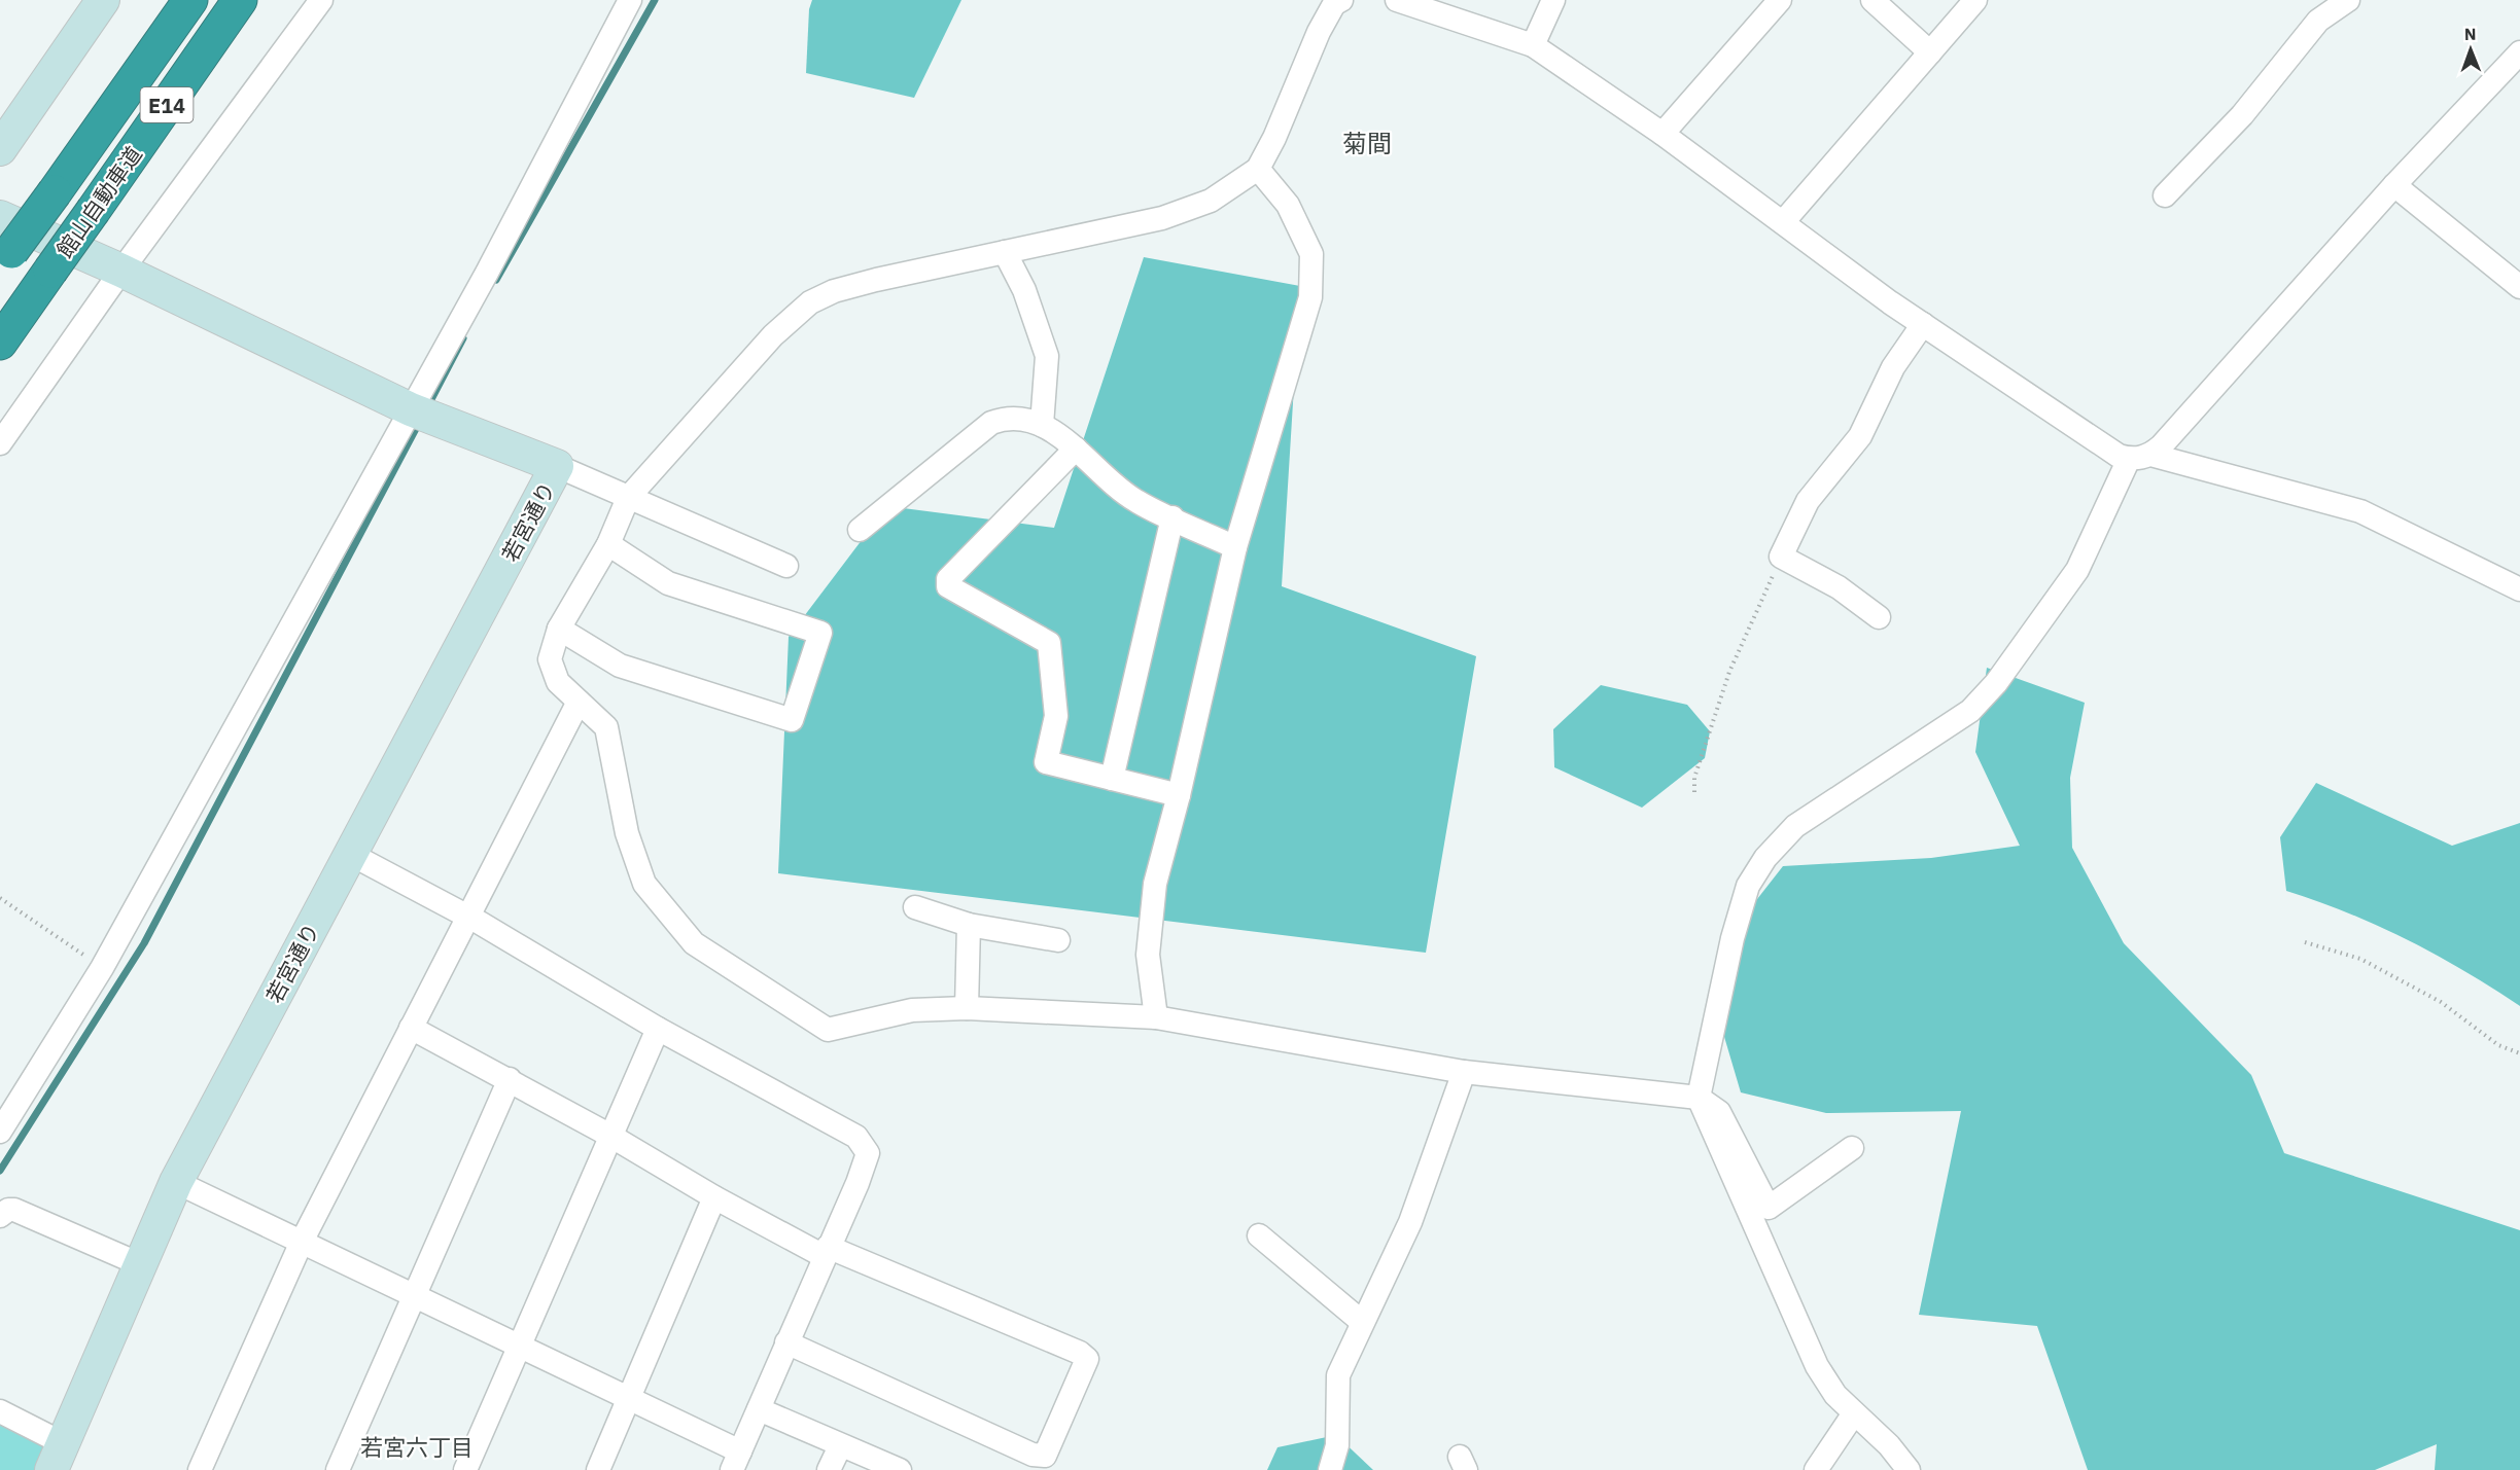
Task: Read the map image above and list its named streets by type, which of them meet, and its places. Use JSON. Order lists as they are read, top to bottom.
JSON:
{
  "streets": {
    "highway": ["E14", "館山自動車道"],
    "street": ["若宮通り"]
  },
  "districts": ["菊間", "若宮六丁目"],
  "north": "top"
}
